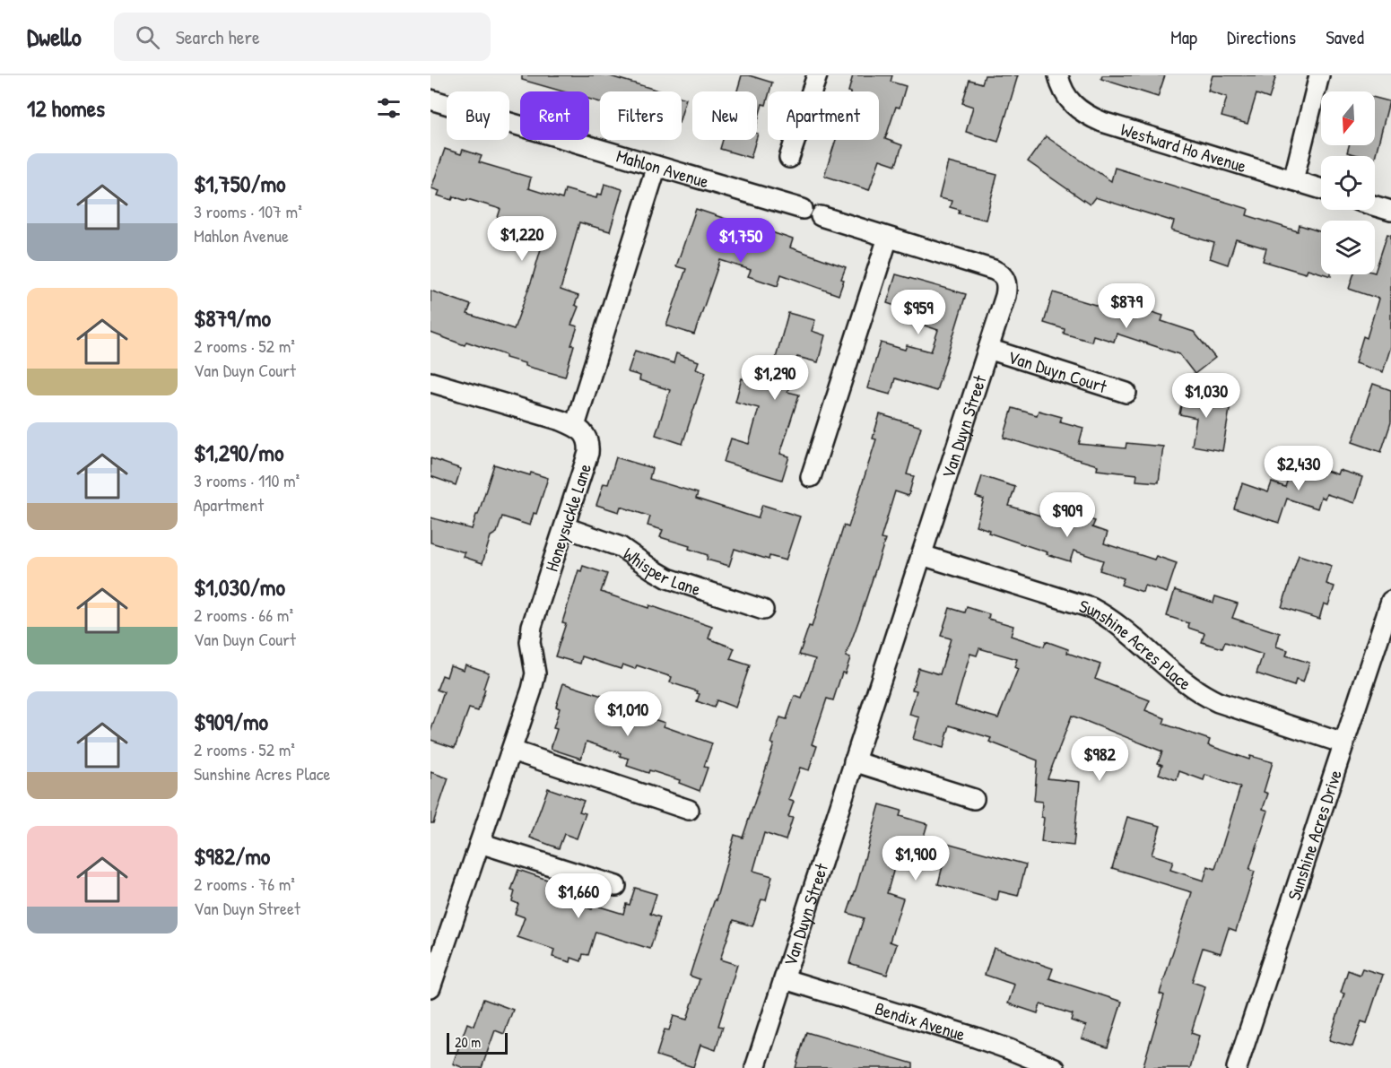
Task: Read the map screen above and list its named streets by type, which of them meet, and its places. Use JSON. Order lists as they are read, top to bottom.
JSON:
{
  "streets": {
    "street": [
      "Westward Ho Avenue",
      "Mahlon Avenue",
      "Van Duyn Court",
      "Van Duyn Street",
      "Honeysuckle Lane",
      "Whisper Lane",
      "Sunshine Acres Place",
      "Sunshine Acres Drive",
      "Bendix Avenue"
    ]
  },
  "crossings": [
    ["Van Duyn Court", "Van Duyn Street"],
    ["Van Duyn Street", "Sunshine Acres Place"],
    ["Van Duyn Street", "Bendix Avenue"],
    ["Honeysuckle Lane", "Whisper Lane"],
    ["Sunshine Acres Place", "Sunshine Acres Drive"]
  ],
  "scale_bar": "20 m",
  "north": "bottom",
  "page": {
    "header": "Dwello",
    "search": "Search here",
    "nav": ["Map", "Directions", "Saved"],
    "heading": "12 homes",
    "chip": [
      "Buy",
      "Rent",
      "Filters",
      "New",
      "Apartment"
    ],
    "list": [
      {
        "name": "$1,750/mo",
        "note": "3 rooms · 107 m² · Mahlon Avenue"
      },
      {
        "name": "$879/mo",
        "note": "2 rooms · 52 m² · Van Duyn Court"
      },
      {
        "name": "$1,290/mo",
        "note": "3 rooms · 110 m² · Apartment"
      },
      {
        "name": "$1,030/mo",
        "note": "2 rooms · 66 m² · Van Duyn Court"
      },
      {
        "name": "$909/mo",
        "note": "2 rooms · 52 m² · Sunshine Acres Place"
      },
      {
        "name": "$982/mo",
        "note": "2 rooms · 76 m² · Van Duyn Street"
      }
    ],
    "price": [
      "$1,220",
      "$1,750",
      "$879",
      "$959",
      "$1,290",
      "$1,030",
      "$2,430",
      "$909",
      "$1,010",
      "$982",
      "$1,900",
      "$1,660"
    ],
    "scale": "20 m"
  }
}
